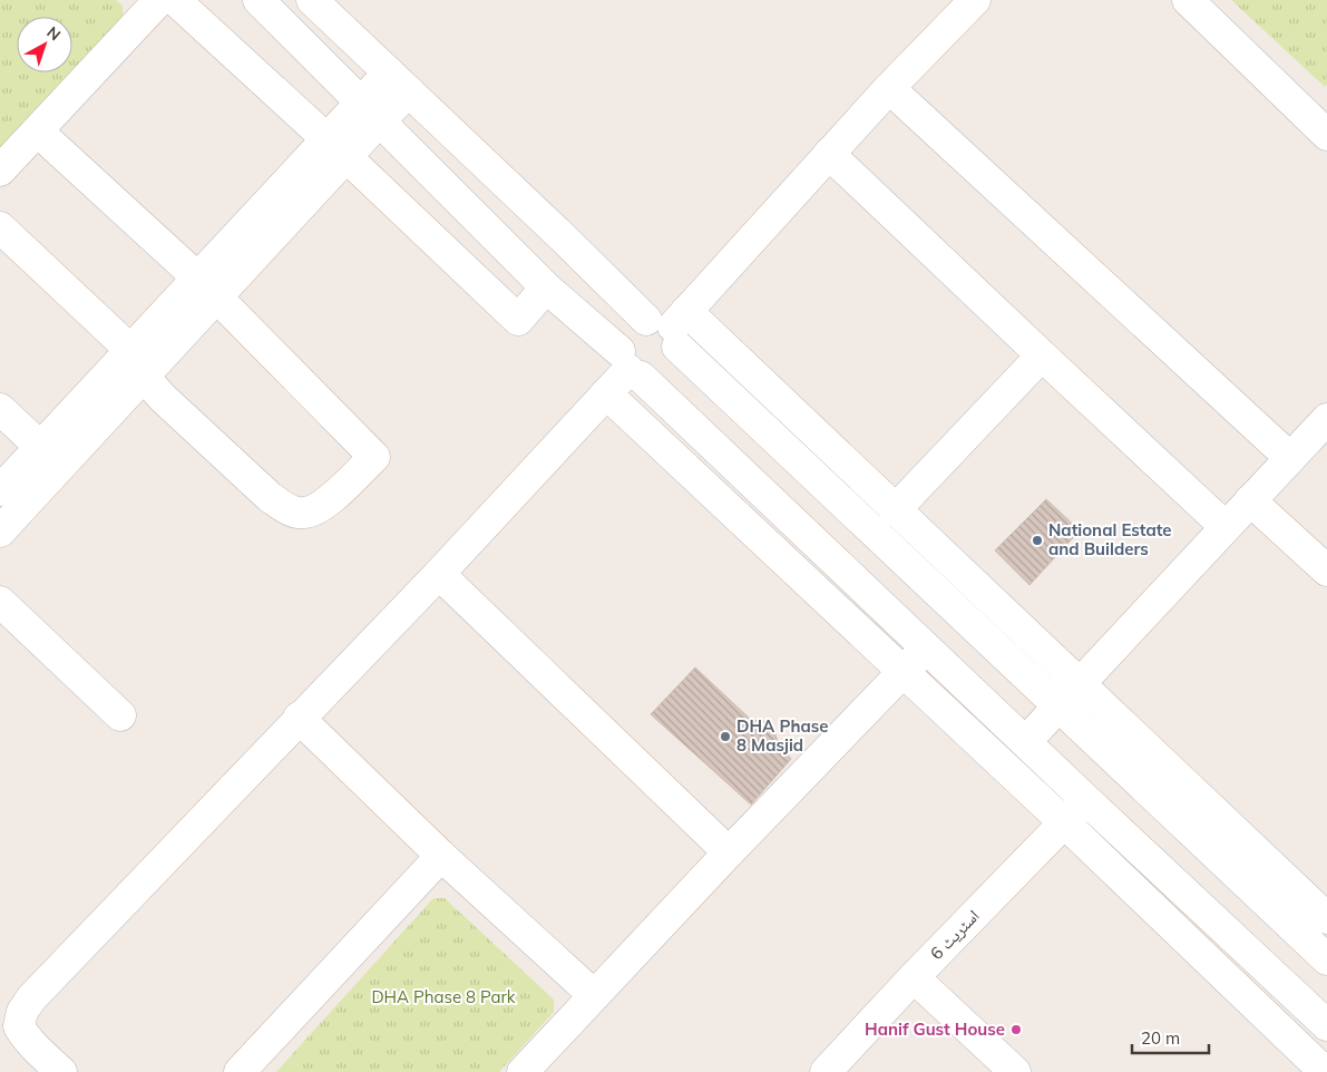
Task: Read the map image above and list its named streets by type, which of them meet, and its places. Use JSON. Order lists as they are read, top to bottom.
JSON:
{
  "streets": {
    "street": ["اسٹریٹ 6"]
  },
  "parks": ["DHA Phase 8 Park"],
  "places": ["National Estate and Builders", "DHA Phase 8 Masjid", "Hanif Gust House"],
  "scale_bar": "20 m",
  "north": "top right"
}
